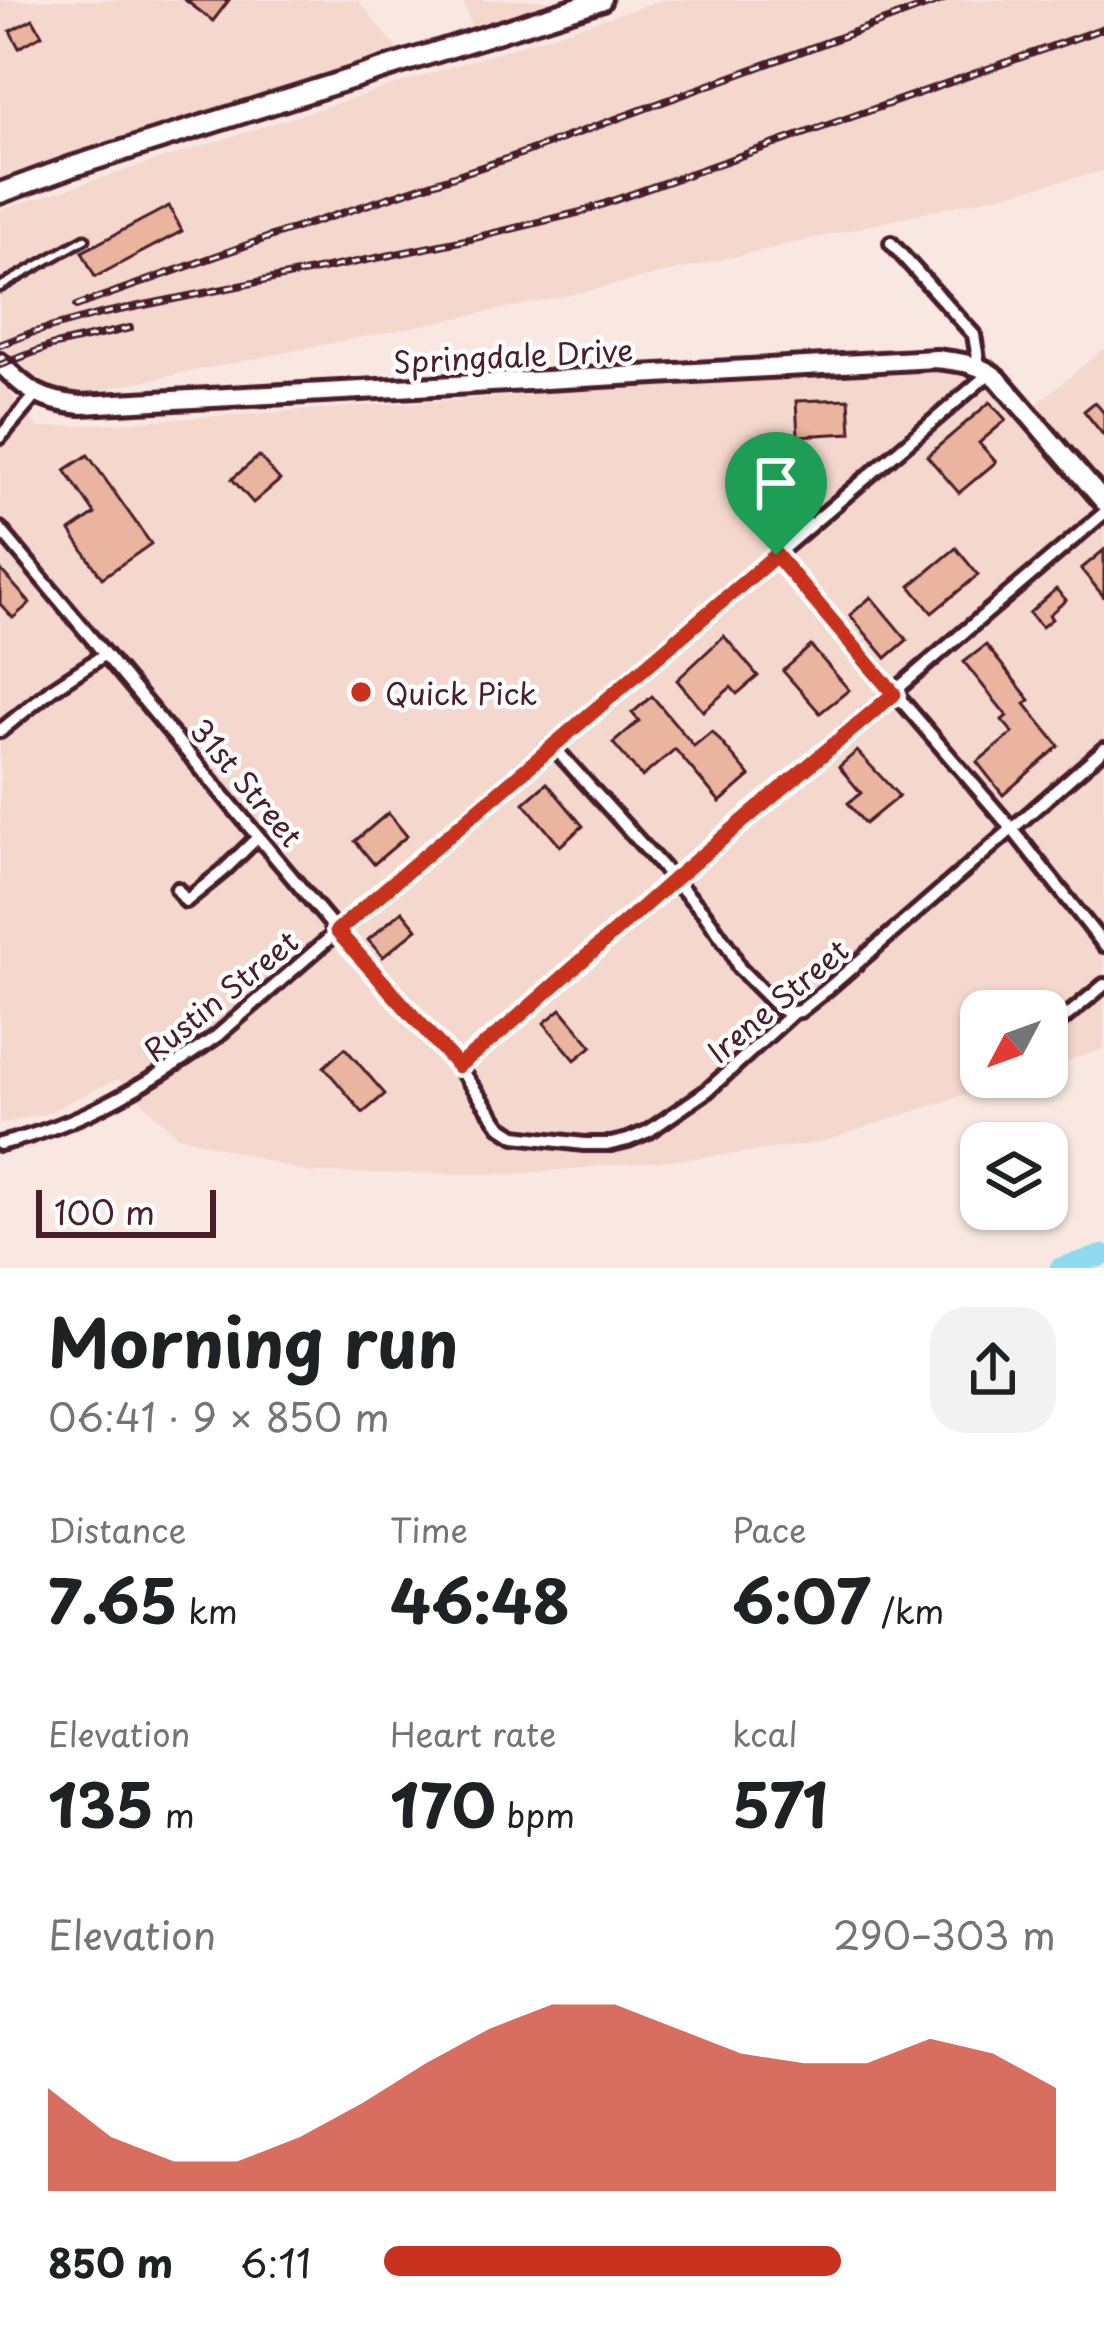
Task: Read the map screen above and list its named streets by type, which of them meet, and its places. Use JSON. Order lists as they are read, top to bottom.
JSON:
{
  "streets": {
    "street": [
      "Springdale Drive",
      "31st Street",
      "Rustin Street",
      "Irene Street"
    ]
  },
  "crossings": [
    ["Springdale Drive", "Rustin Street"],
    ["31st Street", "Rustin Street"],
    ["31st Street", "Irene Street"]
  ],
  "places": ["Quick Pick"],
  "scale_bar": "100 m",
  "north": "bottom left",
  "page": {
    "scale": "100 m",
    "heading": ["Morning run", "06:41 · 9 × 850 m"],
    "stats": [
      ["Distance", "7.65 km"],
      ["Time", "46:48"],
      ["Pace", "6:07 /km"],
      ["Elevation", "135 m"],
      ["Heart rate", "170 bpm"],
      ["kcal", "571"]
    ],
    "chart": ["Elevation", "290–303 m"],
    "list": [
      {
        "name": "850 m",
        "note": "6:11"
      }
    ]
  }
}
